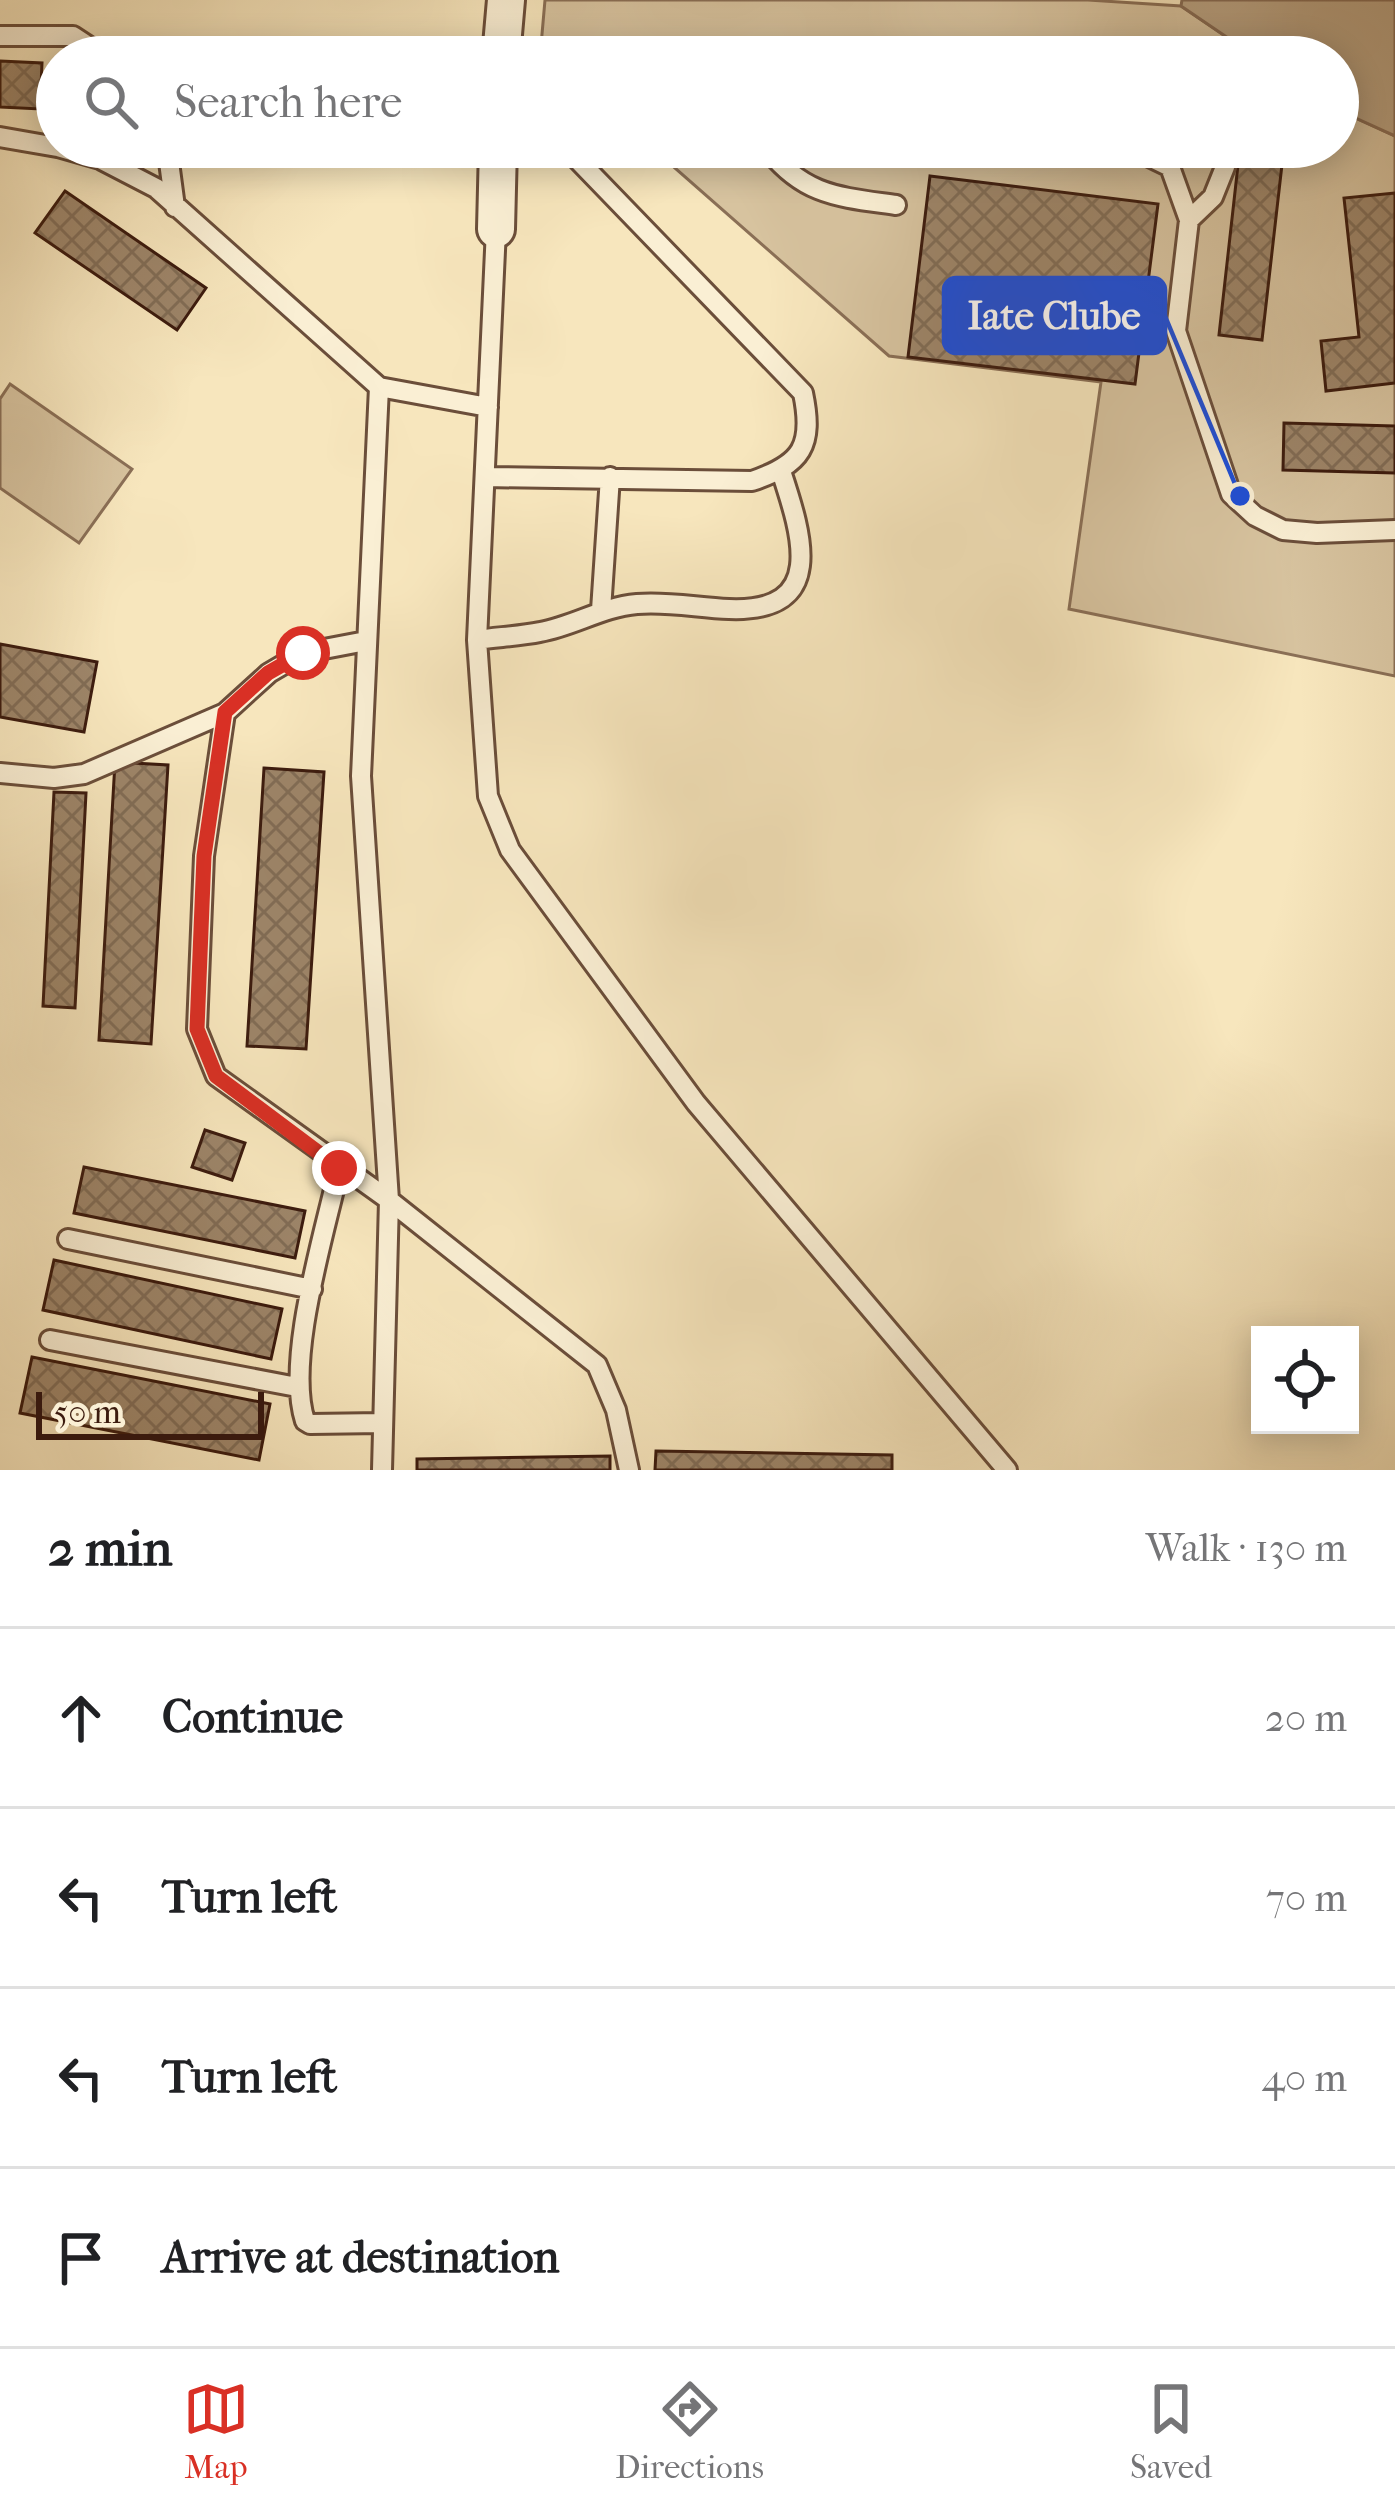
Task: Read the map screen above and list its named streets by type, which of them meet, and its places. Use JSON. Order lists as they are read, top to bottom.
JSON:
{
  "places": ["Iate Clube"],
  "scale_bar": "50 m",
  "page": {
    "search": "Search here",
    "scale": "50 m",
    "heading": ["2 min", "Walk · 130 m"],
    "list": [
      ["Continue", "20 m"],
      ["Turn left", "70 m"],
      ["Turn left", "40 m"],
      "Arrive at destination"
    ],
    "nav": ["Map", "Directions", "Saved"]
  }
}
